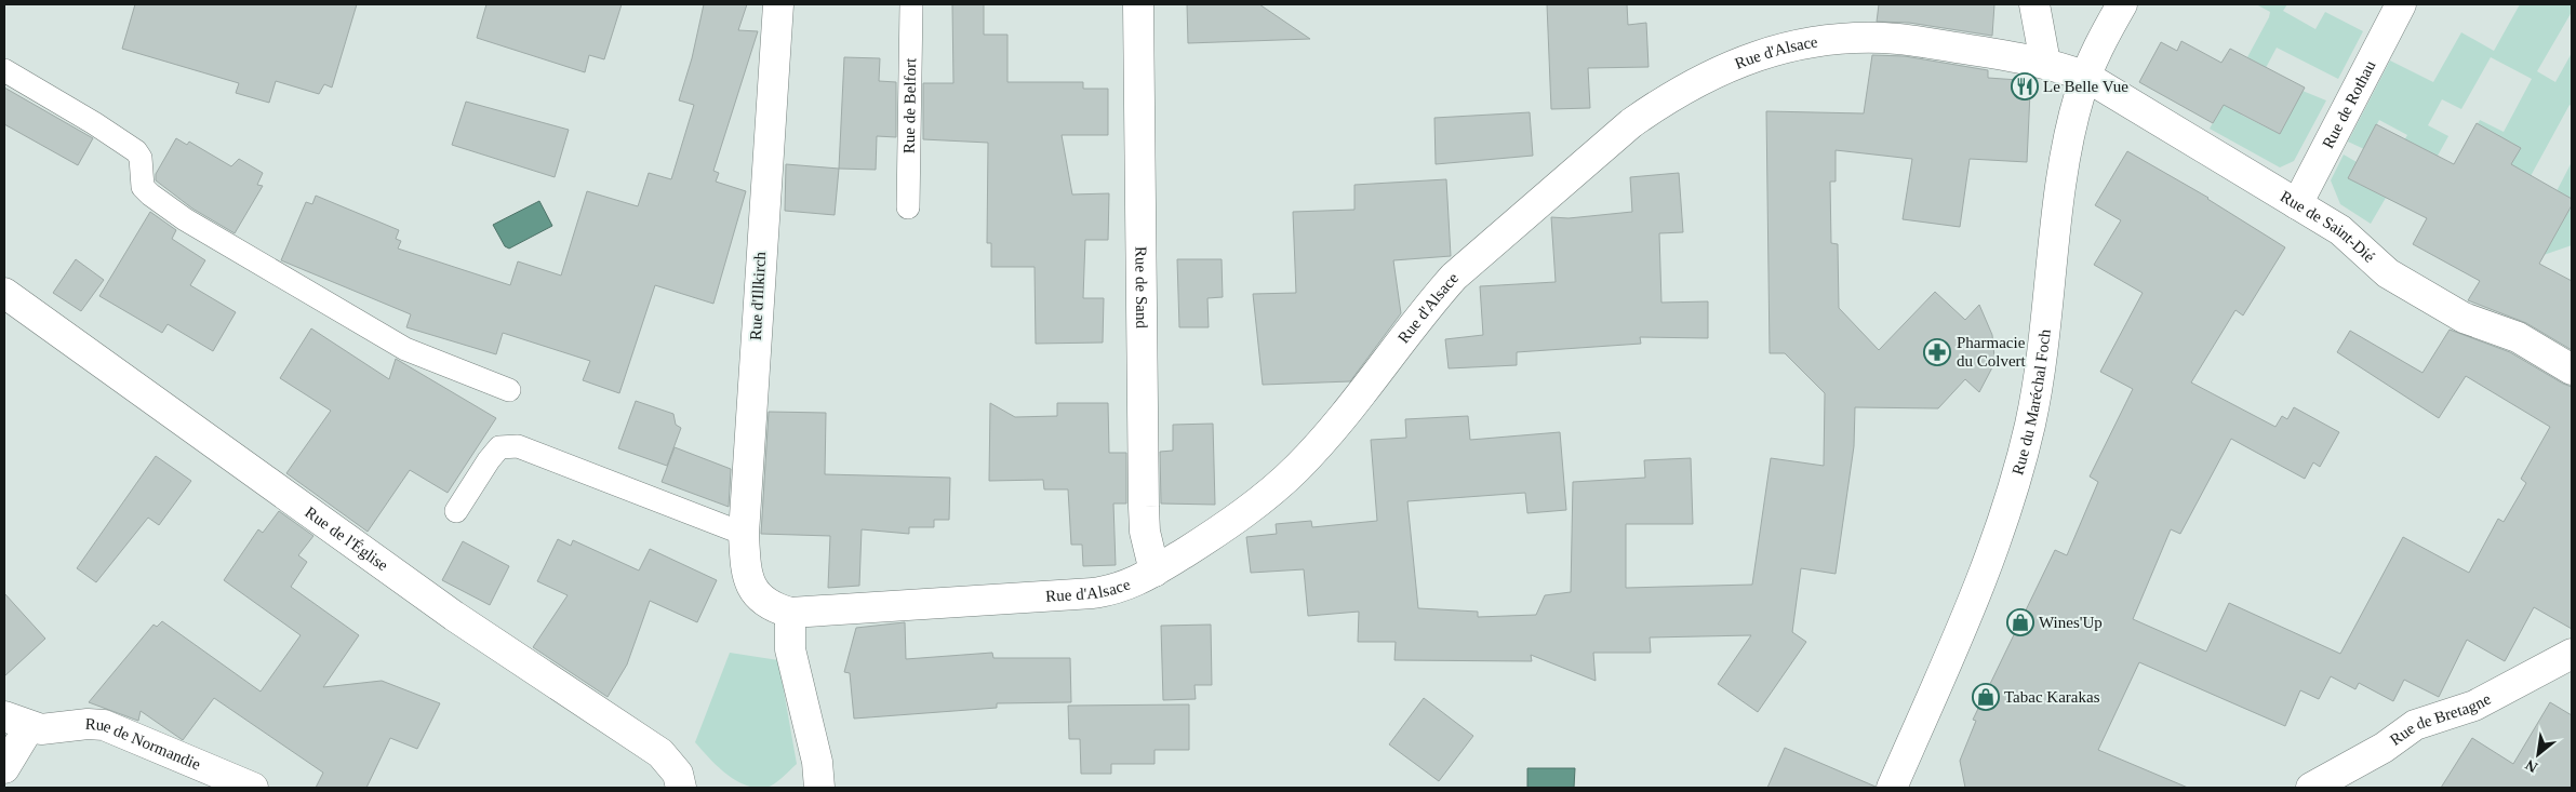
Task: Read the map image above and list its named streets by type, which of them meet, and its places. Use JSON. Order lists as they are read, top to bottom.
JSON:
{
  "streets": {
    "street": [
      "Rue d'Alsace",
      "Rue de Rothau",
      "Rue de Saint-Dié",
      "Rue de Sand",
      "Rue d'Illkirch",
      "Rue du Maréchal Foch",
      "Rue de l'Église",
      "Rue de Bretagne",
      "Rue de Normandie"
    ],
    "lane": ["Rue de Belfort"]
  },
  "crossings": [
    ["Rue d'Alsace", "Rue de Saint-Dié"],
    ["Rue d'Alsace", "Rue de Sand"],
    ["Rue d'Alsace", "Rue d'Illkirch"],
    ["Rue d'Alsace", "Rue du Maréchal Foch"],
    ["Rue de Rothau", "Rue de Saint-Dié"],
    ["Rue de Saint-Dié", "Rue du Maréchal Foch"]
  ],
  "places": {
    "restaurant": ["Le Belle Vue"],
    "pharmacy": ["Pharmacie du Colvert"],
    "shop": ["Wines'Up", "Tabac Karakas"]
  },
  "north": "bottom left"
}
